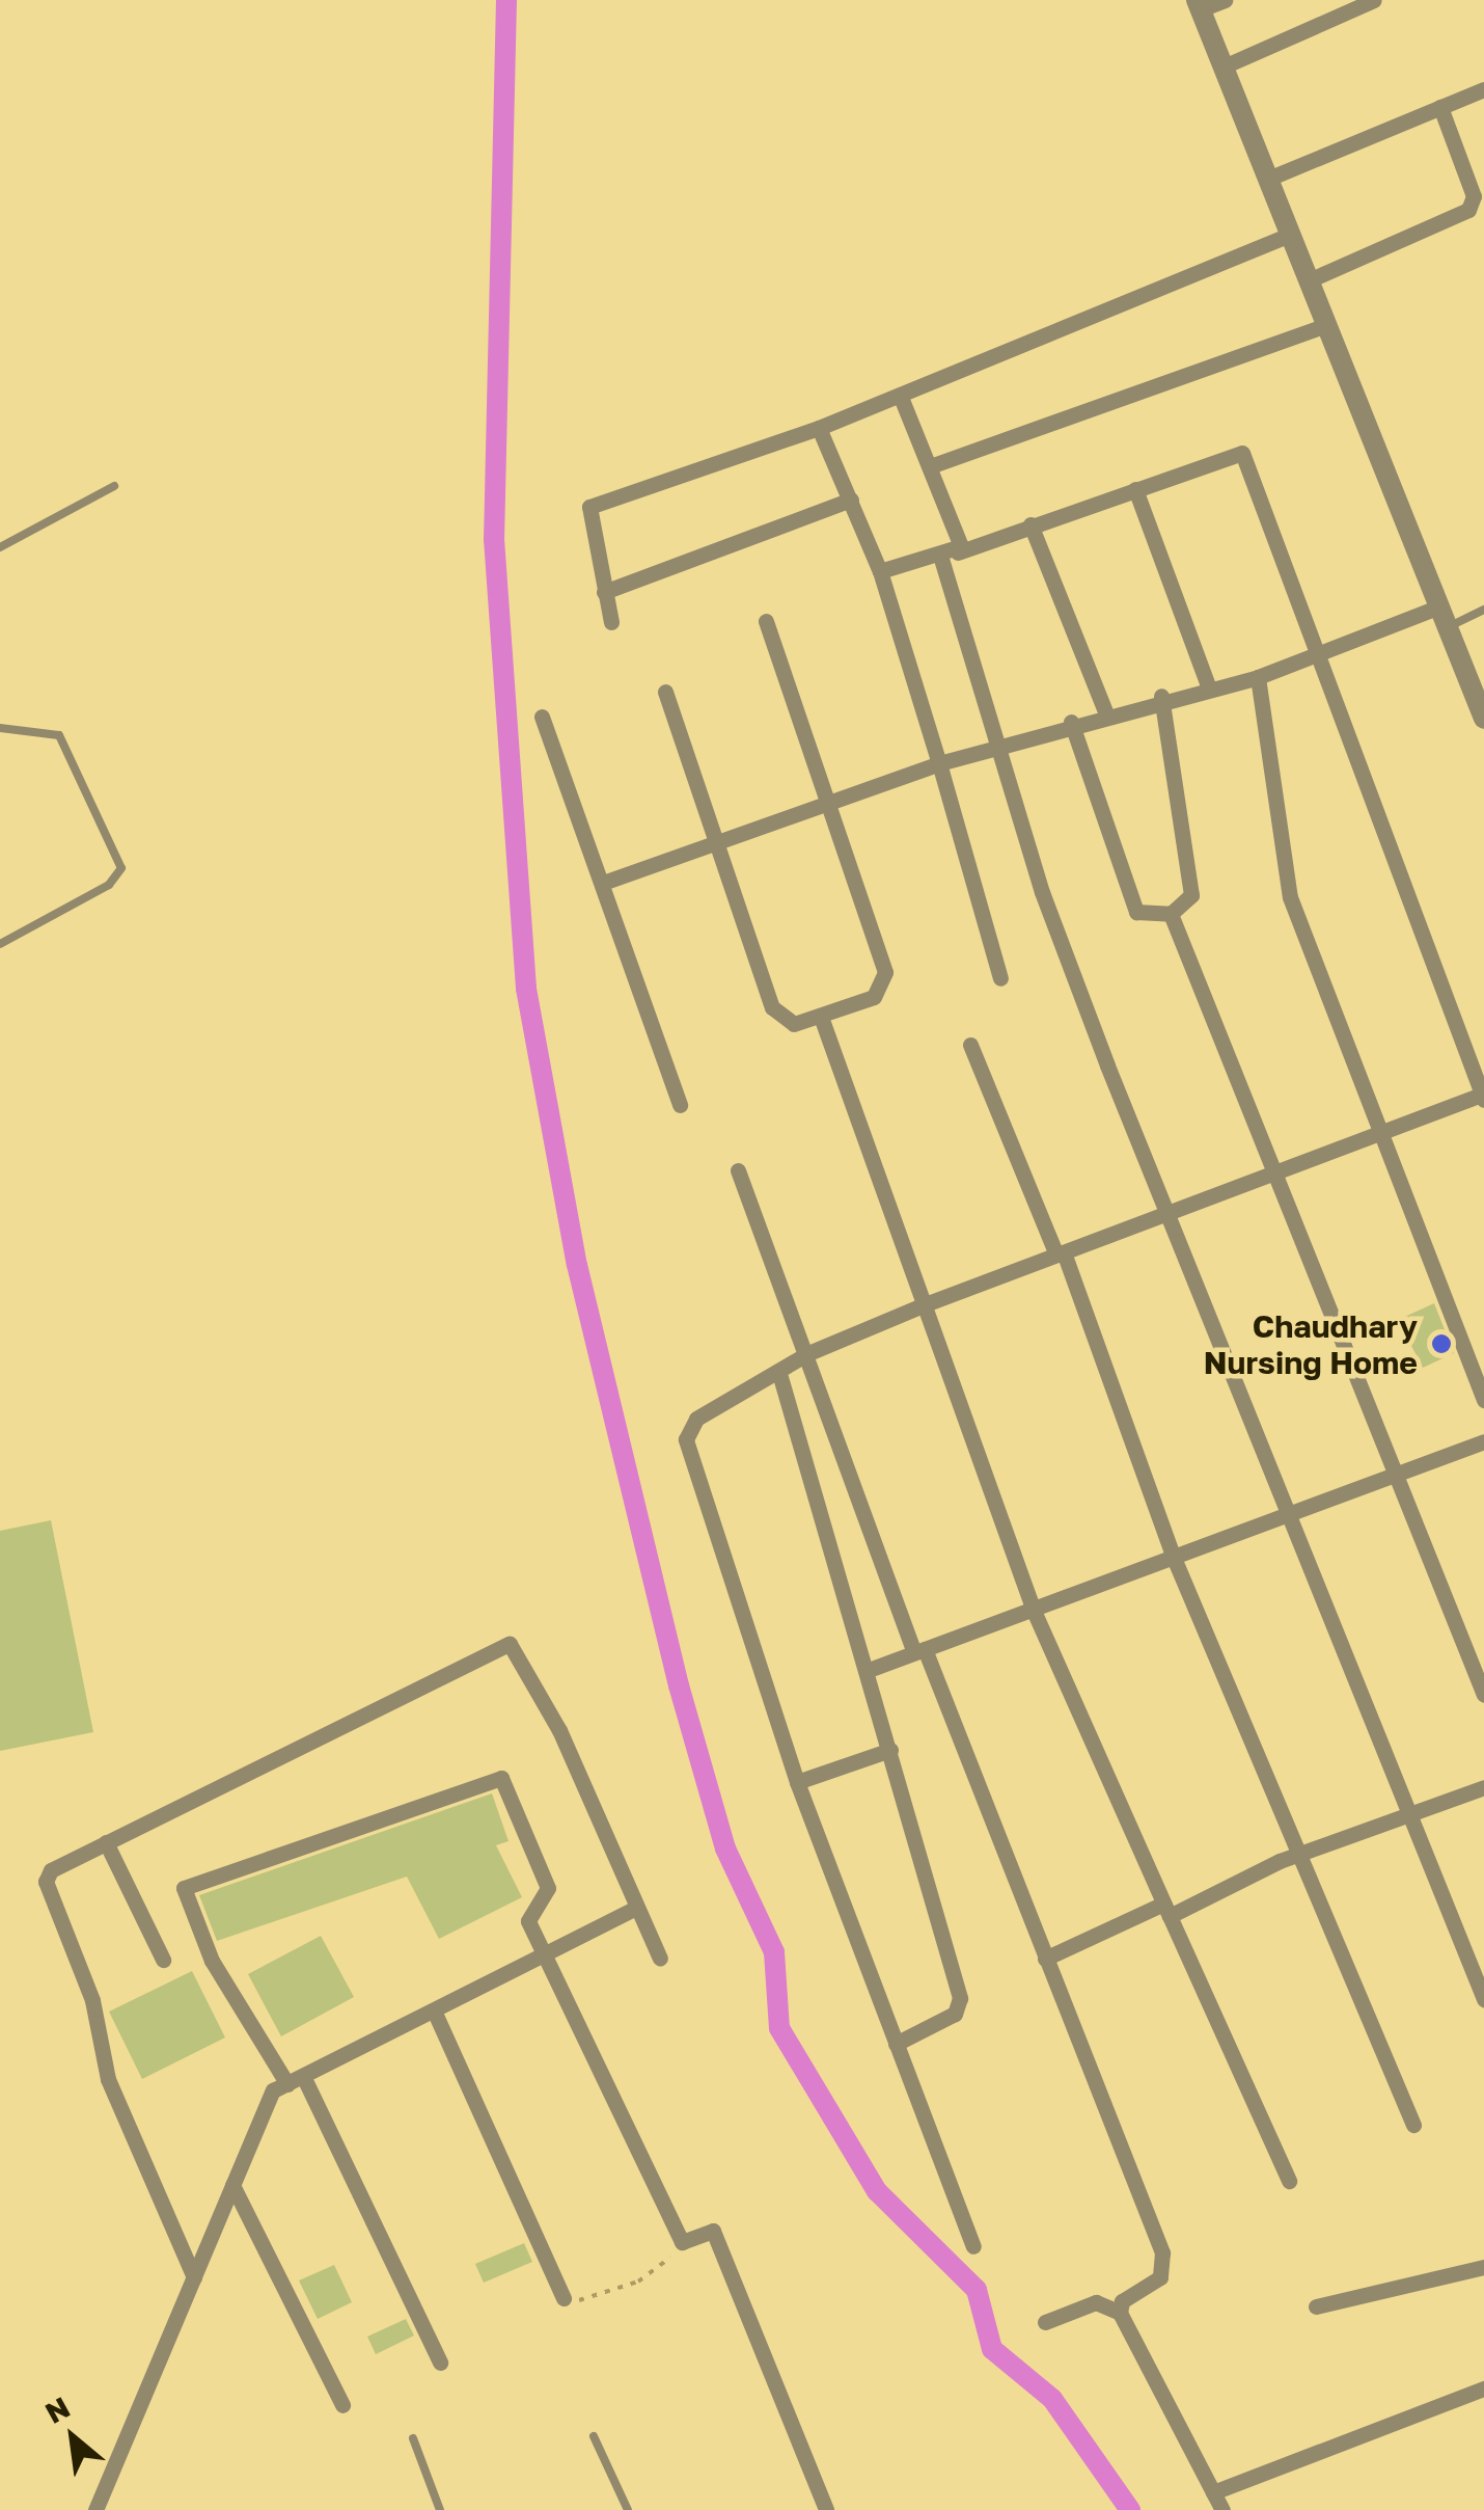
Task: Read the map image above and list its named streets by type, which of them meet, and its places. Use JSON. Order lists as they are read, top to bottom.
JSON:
{
  "places": ["Chaudhary Nursing Home"],
  "north": "top left"
}
